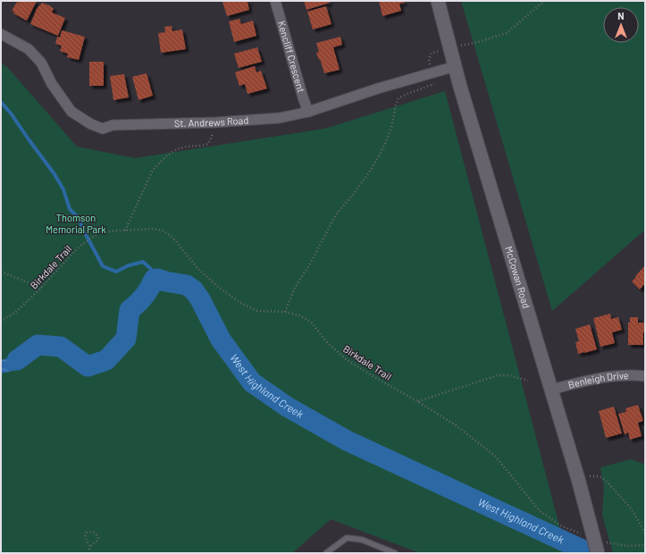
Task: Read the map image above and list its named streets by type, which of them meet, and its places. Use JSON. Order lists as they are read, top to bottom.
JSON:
{
  "streets": {
    "main road": ["McCowan Road"],
    "street": ["Kencliff Crescent", "St. Andrews Road", "Benleigh Drive"],
    "path": ["Birkdale Trail"]
  },
  "crossings": [
    ["Kencliff Crescent", "St. Andrews Road"],
    ["St. Andrews Road", "McCowan Road"],
    ["McCowan Road", "Benleigh Drive"]
  ],
  "water": ["West Highland Creek"],
  "parks": ["Thomson Memorial Park"],
  "north": "top"
}
